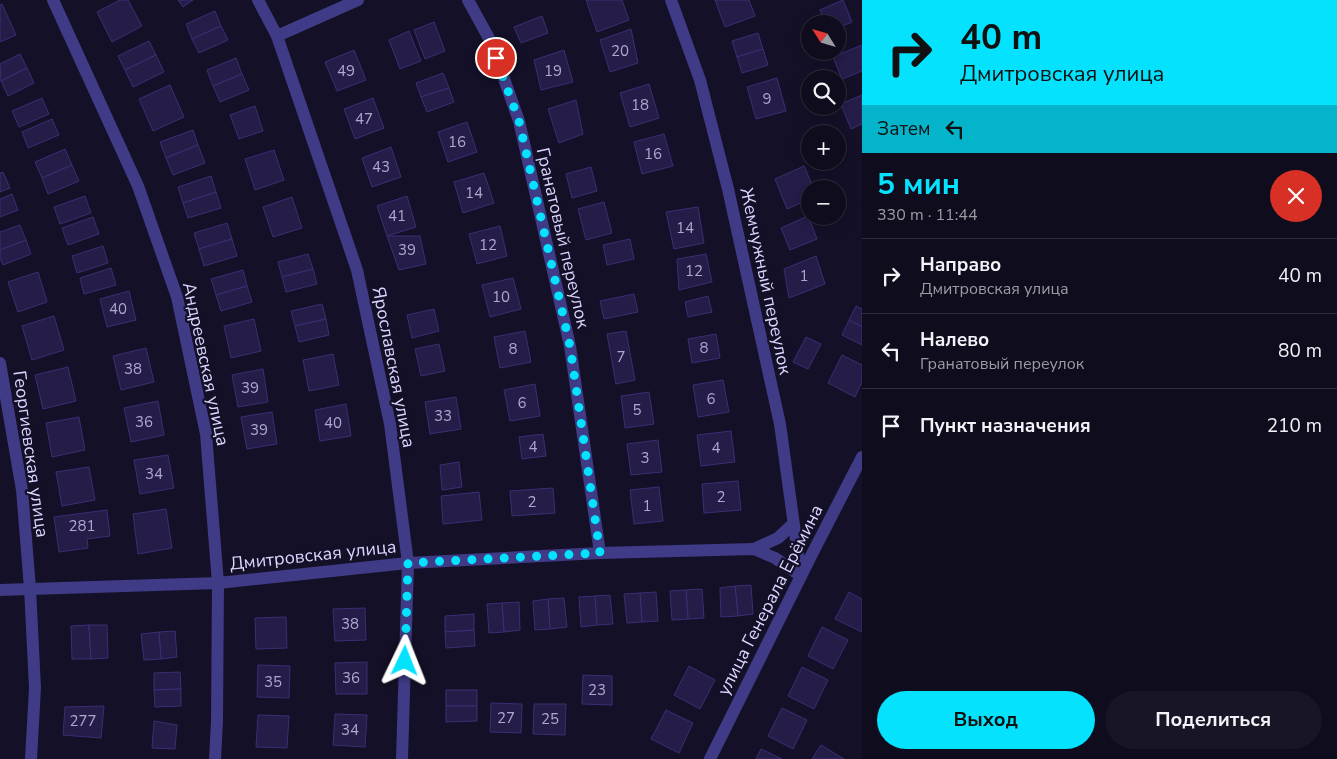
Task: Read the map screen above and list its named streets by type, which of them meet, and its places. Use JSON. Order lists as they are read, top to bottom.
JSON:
{
  "streets": {
    "street": [
      "Гранатовый переулок",
      "Жемчужный переулок",
      "Андреевская улица",
      "Ярославская улица",
      "Георгиевская улица",
      "Дмитровская улица",
      "улица Генерала Ерёмина"
    ]
  },
  "crossings": [
    ["Гранатовый переулок", "Дмитровская улица"],
    ["Жемчужный переулок", "Дмитровская улица"],
    ["Жемчужный переулок", "улица Генерала Ерёмина"],
    ["Андреевская улица", "Дмитровская улица"],
    ["Ярославская улица", "Дмитровская улица"],
    ["Георгиевская улица", "Дмитровская улица"],
    ["Дмитровская улица", "улица Генерала Ерёмина"]
  ],
  "house_numbers": [
    "20",
    "49",
    "19",
    "9",
    "18",
    "47",
    "16",
    "16",
    "43",
    "14",
    "41",
    "14",
    "12",
    "39",
    "12",
    "1",
    "10",
    "40",
    "8",
    "8",
    "7",
    "38",
    "39",
    "6",
    "6",
    "5",
    "33",
    "36",
    "40",
    "39",
    "4",
    "4",
    "3",
    "34",
    "2",
    "2",
    "1",
    "281",
    "38",
    "36",
    "35",
    "23",
    "27",
    "25",
    "277",
    "34"
  ],
  "north": "top left",
  "page": {
    "turn": ["40 m", "Дмитровская улица"],
    "map_buttons": ["+", "−"],
    "then": "Затем",
    "heading": ["5 мин", "330 m · 11:44"],
    "list": [
      {
        "name": "Направо",
        "note": "Дмитровская улица",
        "value": "40 m"
      },
      {
        "name": "Налево",
        "note": "Гранатовый переулок",
        "value": "80 m"
      },
      {
        "name": "Пункт назначения",
        "value": "210 m"
      }
    ],
    "buttons": ["Выход", "Поделиться"]
  }
}
